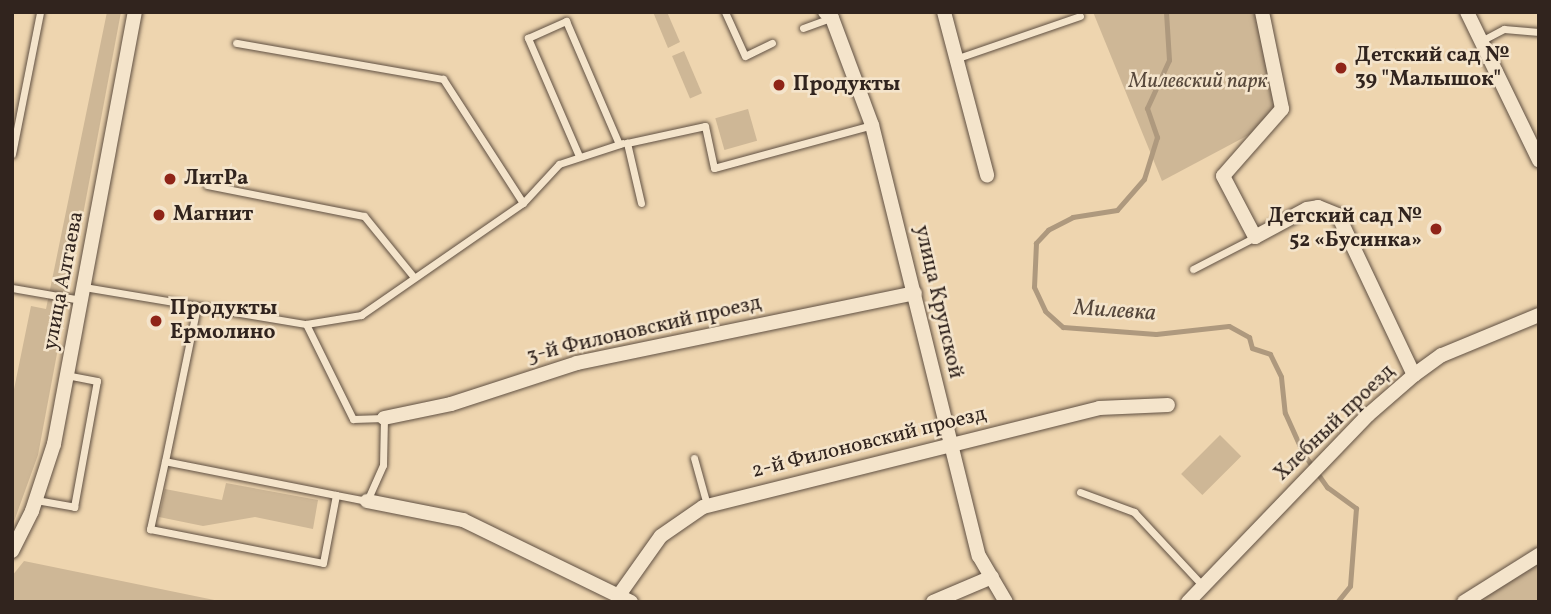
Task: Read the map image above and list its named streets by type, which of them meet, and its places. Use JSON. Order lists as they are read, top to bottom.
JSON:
{
  "streets": {
    "street": [
      "улица Алтаева",
      "улица Крупской",
      "3-й Филоновский проезд",
      "Хлебный проезд",
      "2-й Филоновский проезд"
    ]
  },
  "crossings": [
    ["улица Крупской", "3-й Филоновский проезд"],
    ["улица Крупской", "2-й Филоновский проезд"]
  ],
  "water": ["Милевка"],
  "parks": ["Милевский парк"],
  "places": [
    "Детский сад № 39 \"Малышок\"",
    "Продукты",
    "ЛитРа",
    "Магнит",
    "Детский сад № 52 «Бусинка»",
    "Продукты Ермолино"
  ]
}
